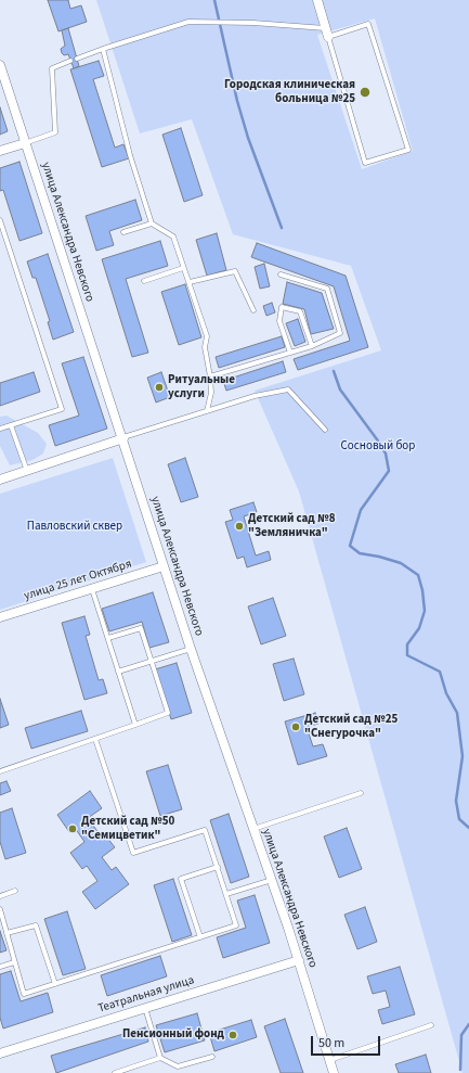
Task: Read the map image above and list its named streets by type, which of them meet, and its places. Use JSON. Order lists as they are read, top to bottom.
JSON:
{
  "streets": {
    "street": ["улица Александра Невского", "улица 25 лет Октября", "Театральная улица"]
  },
  "crossings": [
    ["улица Александра Невского", "улица 25 лет Октября"],
    ["улица Александра Невского", "Театральная улица"]
  ],
  "parks": ["Сосновый бор", "Павловский сквер"],
  "places": [
    "Городская клиническая больница №25",
    "Ритуальные услуги",
    "Детский сад №8 \"Земляничка\"",
    "Детский сад №25 \"Снегурочка\"",
    "Детский сад №50 \"Семицветик\"",
    "Пенсионный фонд"
  ],
  "scale_bar": "50 m"
}
